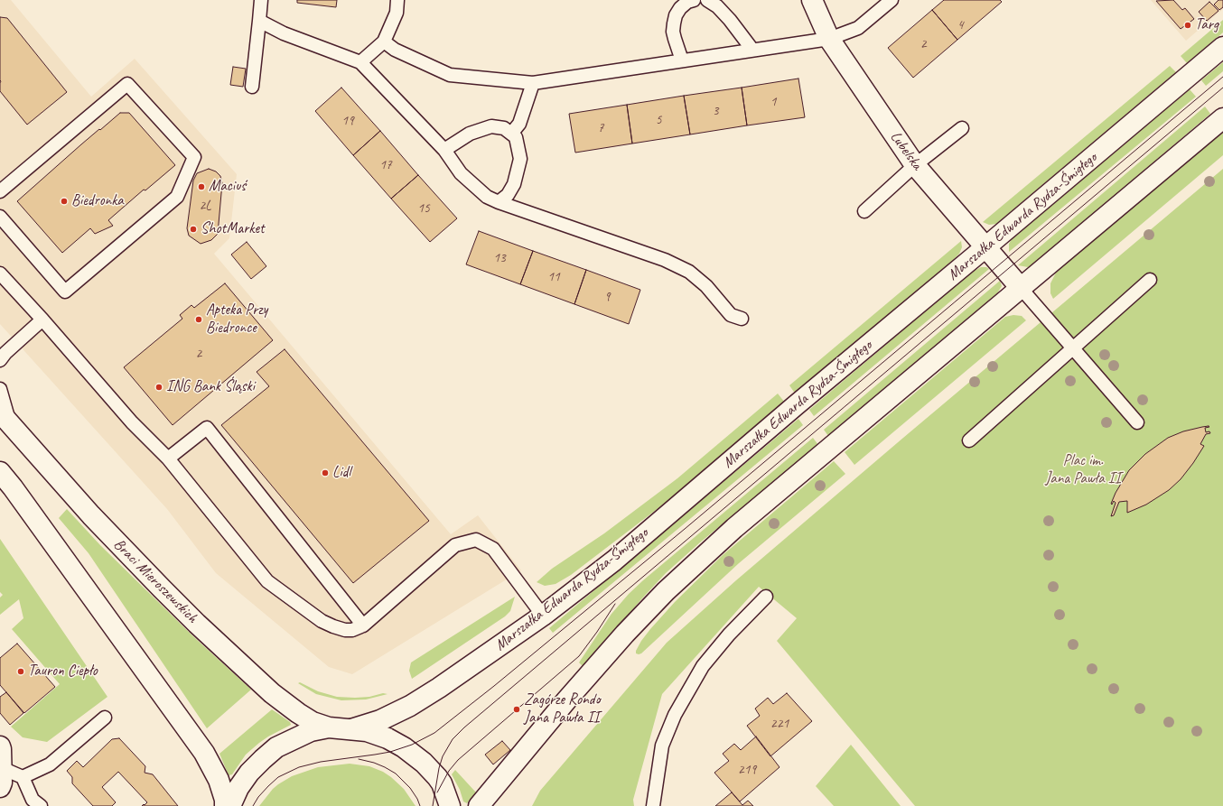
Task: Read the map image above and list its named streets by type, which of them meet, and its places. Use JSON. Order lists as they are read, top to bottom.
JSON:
{
  "streets": {
    "street": ["Lubelska", "Marszałka Edwarda Rydza-Śmigłego", "Braci Mieroszewskich"]
  },
  "crossings": [
    ["Lubelska", "Marszałka Edwarda Rydza-Śmigłego"]
  ],
  "parks": ["Plac im. Jana Pawła II"],
  "places": [
    "Targ",
    "Maciuś",
    "Biedronka",
    "ShotMarket",
    "Apteka Przy Biedronce",
    "ING Bank Śląski",
    "Lidl",
    "Tauron Ciepło",
    "Zagórze Rondo Jana Pawła II"
  ],
  "house_numbers": [
    "4",
    "2",
    "1",
    "3",
    "5",
    "19",
    "7",
    "17",
    "2L",
    "15",
    "13",
    "11",
    "9",
    "2",
    "221",
    "219"
  ]
}
